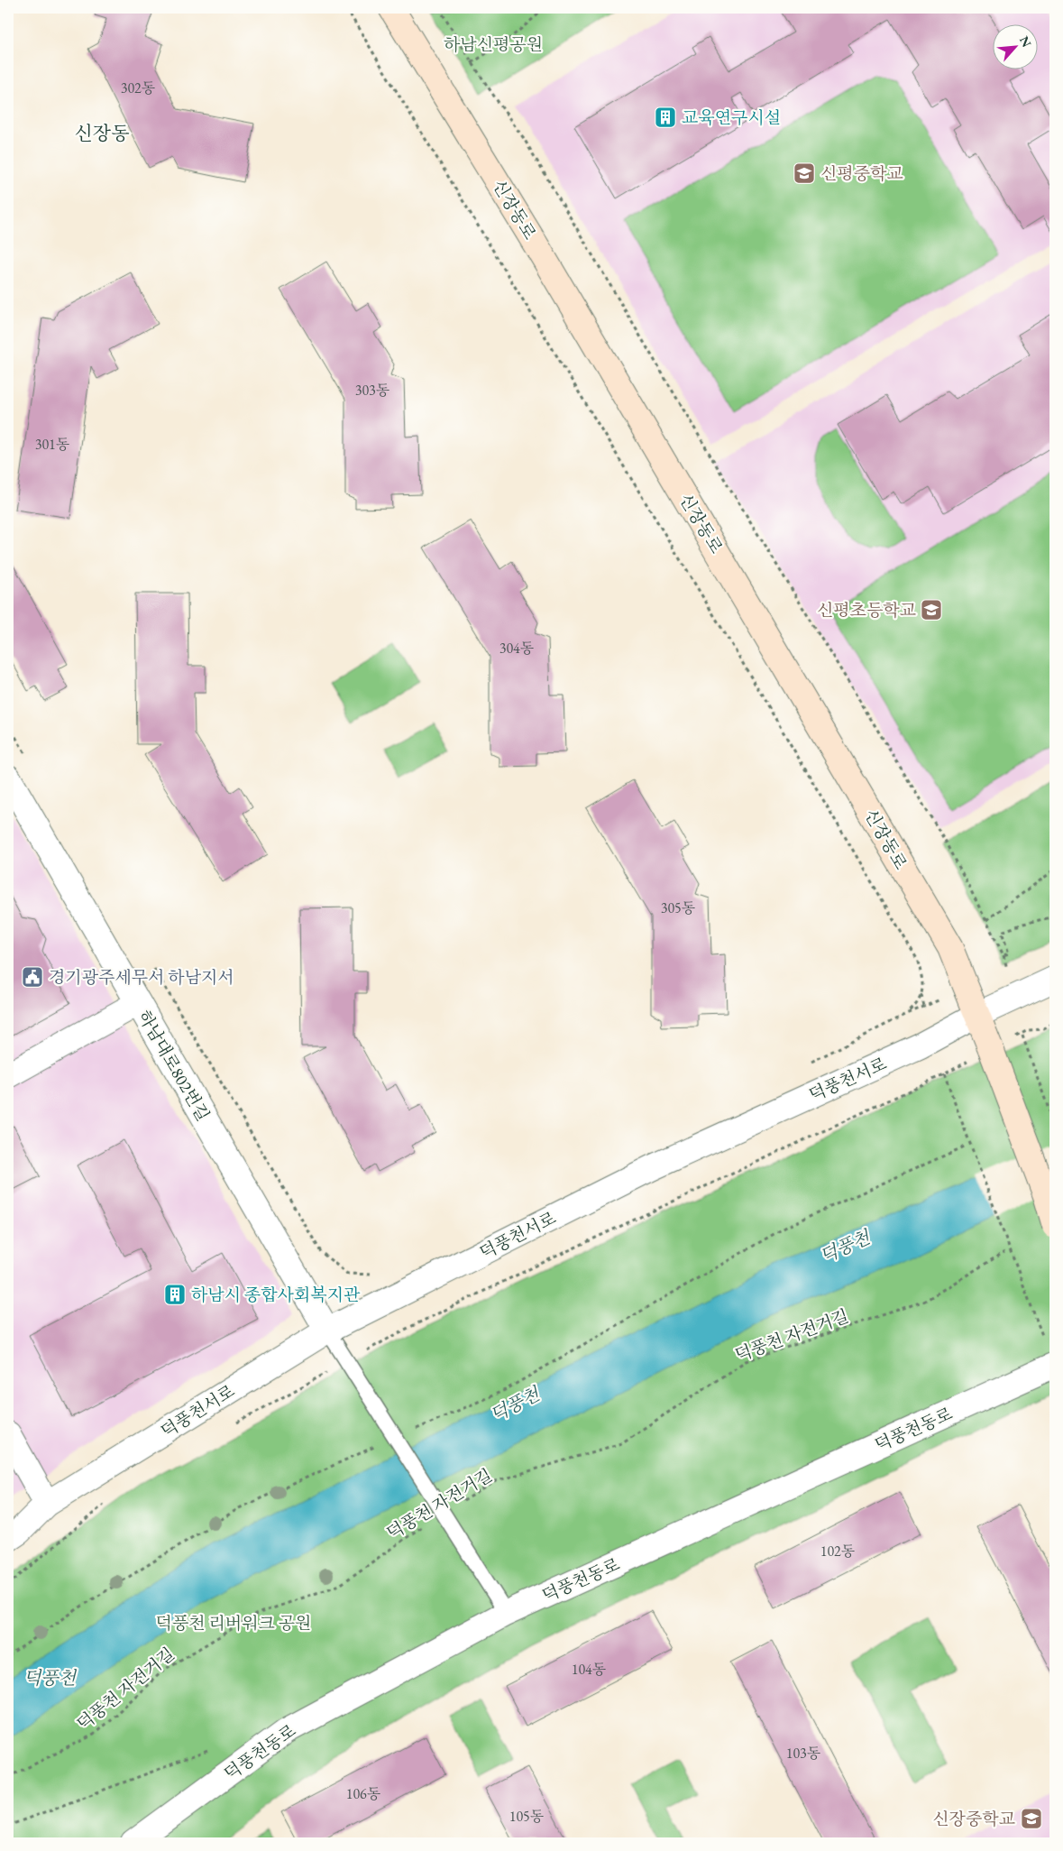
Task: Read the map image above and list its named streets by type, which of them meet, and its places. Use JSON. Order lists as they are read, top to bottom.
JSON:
{
  "streets": {
    "main road": ["신장동로"],
    "street": ["하남대로802번길", "덕풍천서로", "덕풍천동로"],
    "path": ["덕풍천 자전거길"]
  },
  "crossings": [
    ["신장동로", "덕풍천서로"],
    ["하남대로802번길", "덕풍천서로"]
  ],
  "districts": ["신장동"],
  "water": ["덕풍천"],
  "parks": ["하남신평공원", "덕풍천 리버워크 공원"],
  "places": {
    "building": ["교육연구시설", "하남시 종합사회복지관"],
    "school or university": ["신평중학교", "신평초등학교", "신장중학교"],
    "public building": ["경기광주세무서 하남지서"]
  },
  "house_numbers": [
    "302동",
    "303동",
    "301동",
    "304동",
    "305동",
    "102동",
    "104동",
    "103동",
    "106동",
    "105동"
  ],
  "north": "top right"
}
